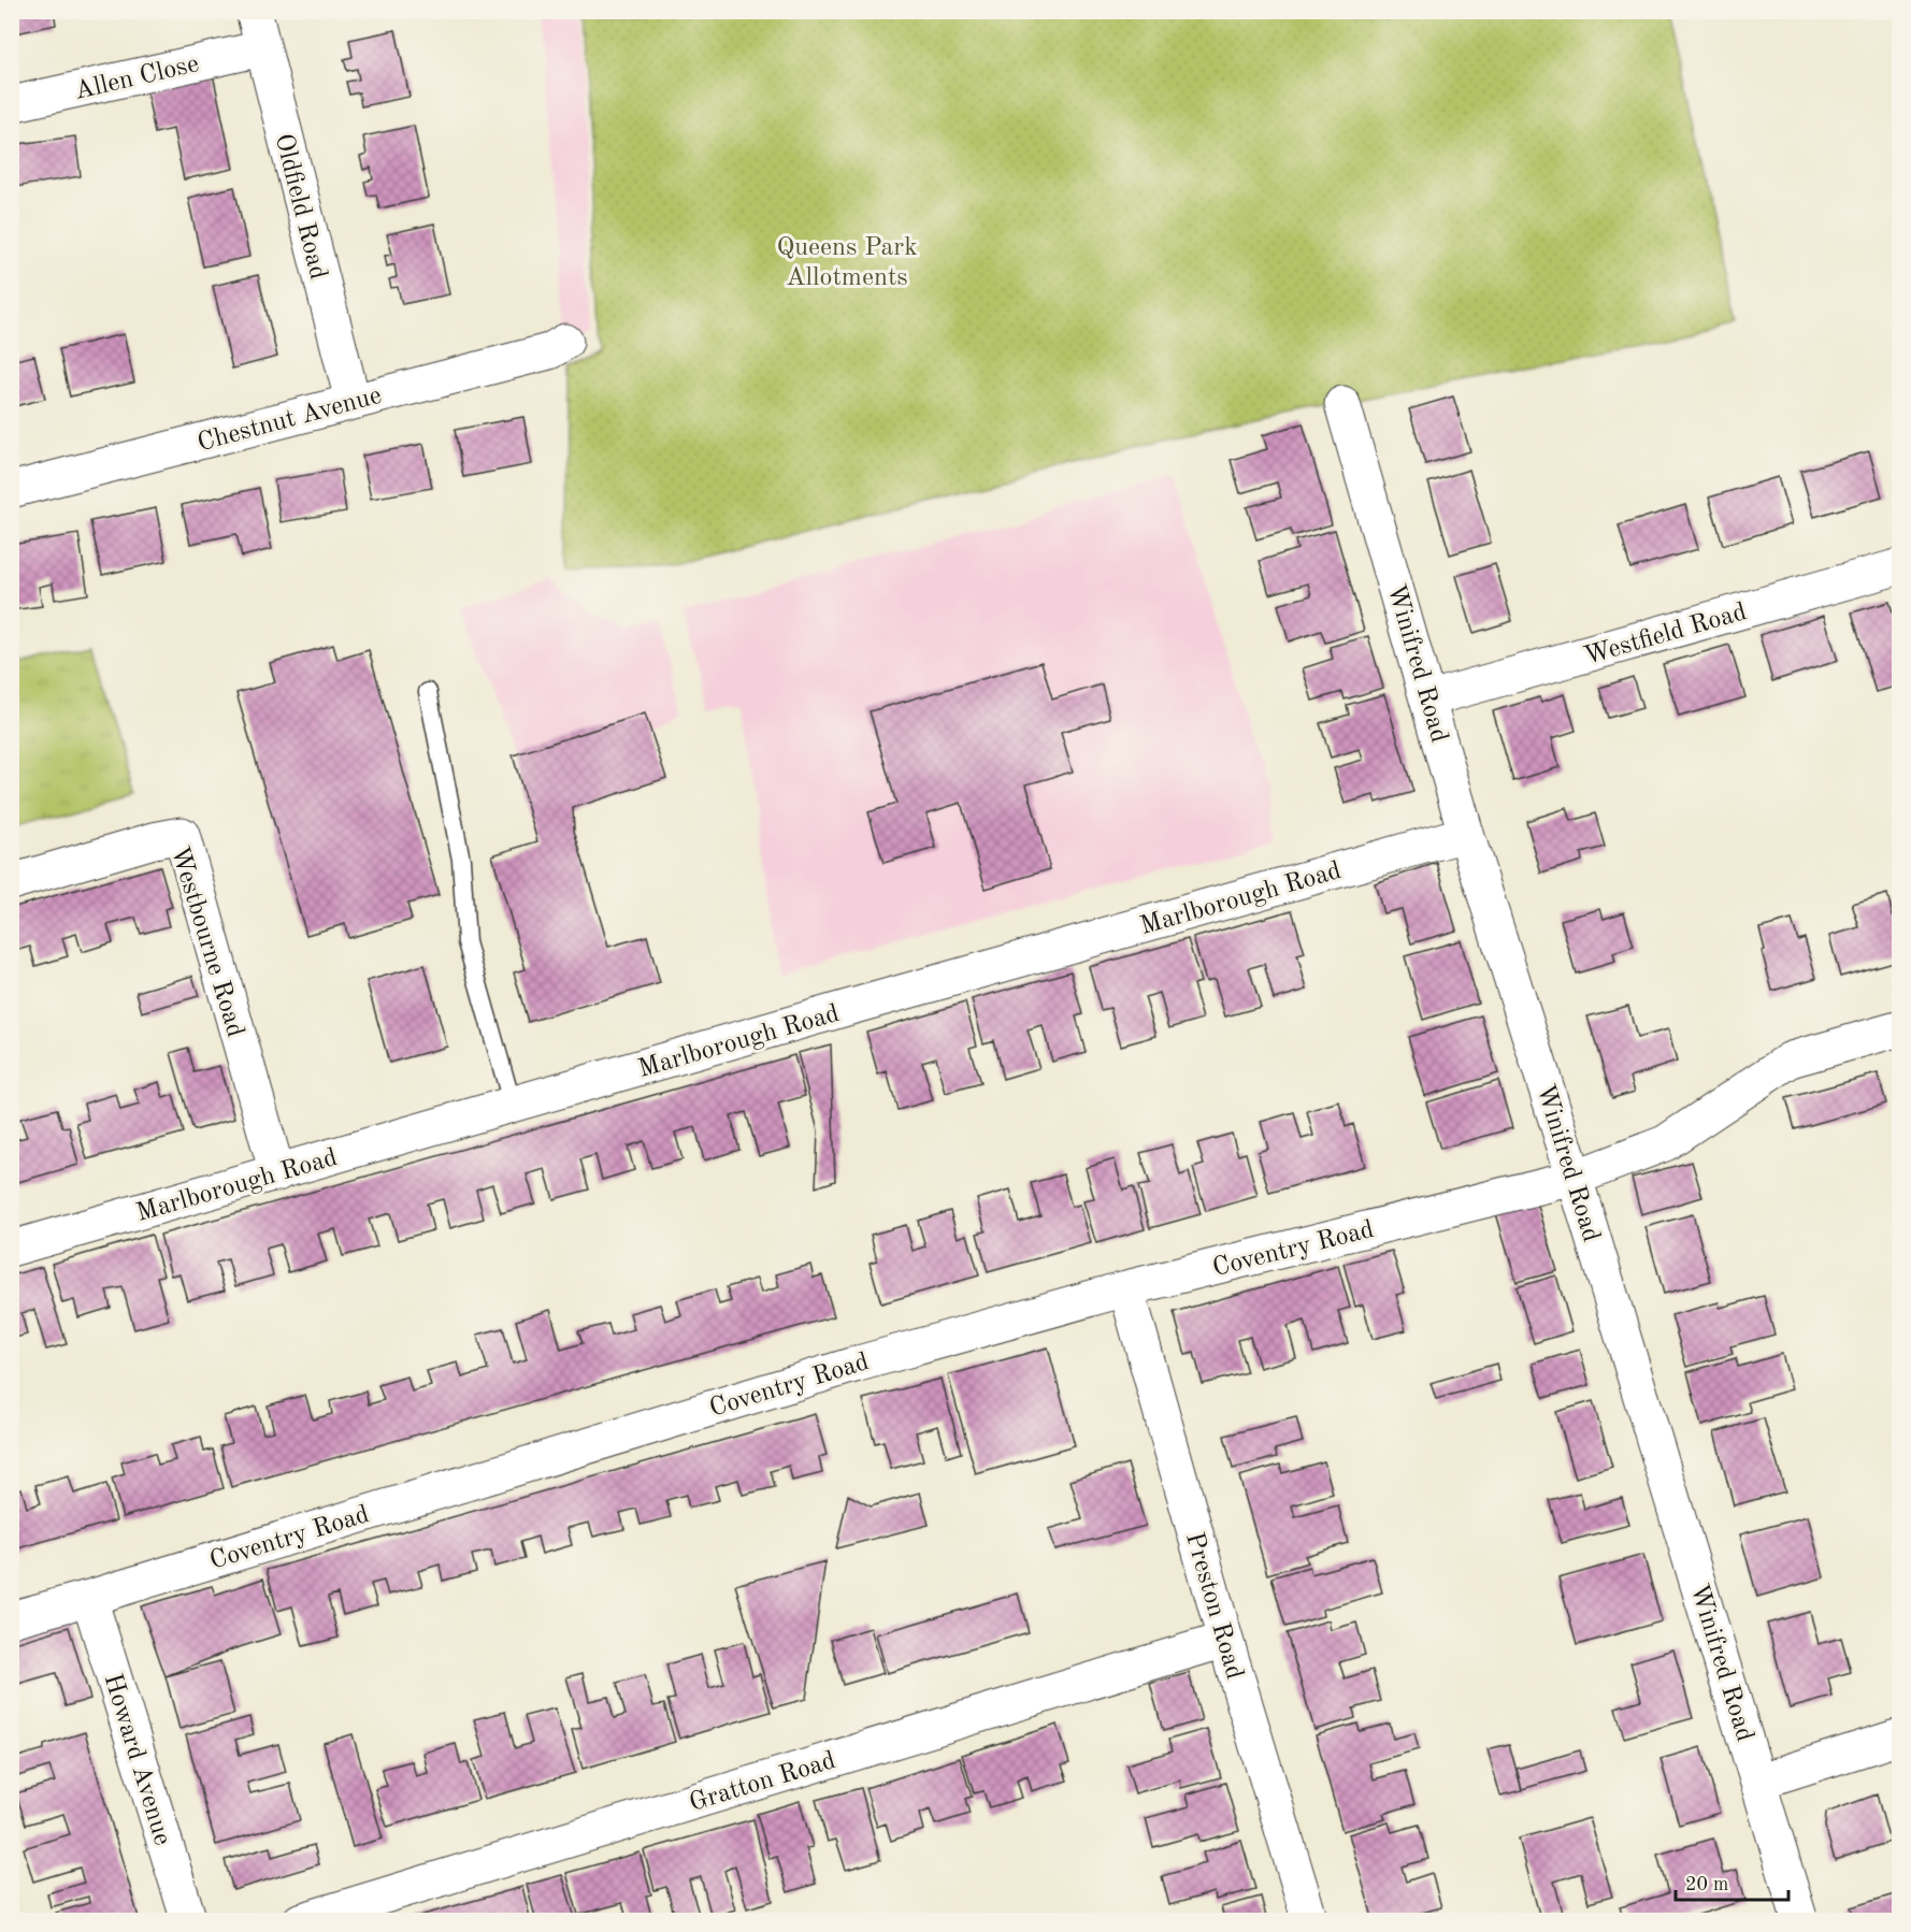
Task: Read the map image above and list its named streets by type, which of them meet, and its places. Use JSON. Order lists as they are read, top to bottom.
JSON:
{
  "streets": {
    "street": [
      "Allen Close",
      "Oldfield Road",
      "Chestnut Avenue",
      "Westfield Road",
      "Winifred Road",
      "Marlborough Road",
      "Westbourne Road",
      "Coventry Road",
      "Preston Road",
      "Howard Avenue",
      "Gratton Road"
    ]
  },
  "crossings": [
    ["Allen Close", "Oldfield Road"],
    ["Oldfield Road", "Chestnut Avenue"],
    ["Westfield Road", "Winifred Road"],
    ["Winifred Road", "Marlborough Road"],
    ["Winifred Road", "Coventry Road"],
    ["Marlborough Road", "Westbourne Road"],
    ["Coventry Road", "Preston Road"],
    ["Coventry Road", "Howard Avenue"],
    ["Preston Road", "Gratton Road"]
  ],
  "parks": ["Queens Park Allotments"],
  "scale_bar": "20 m"
}
